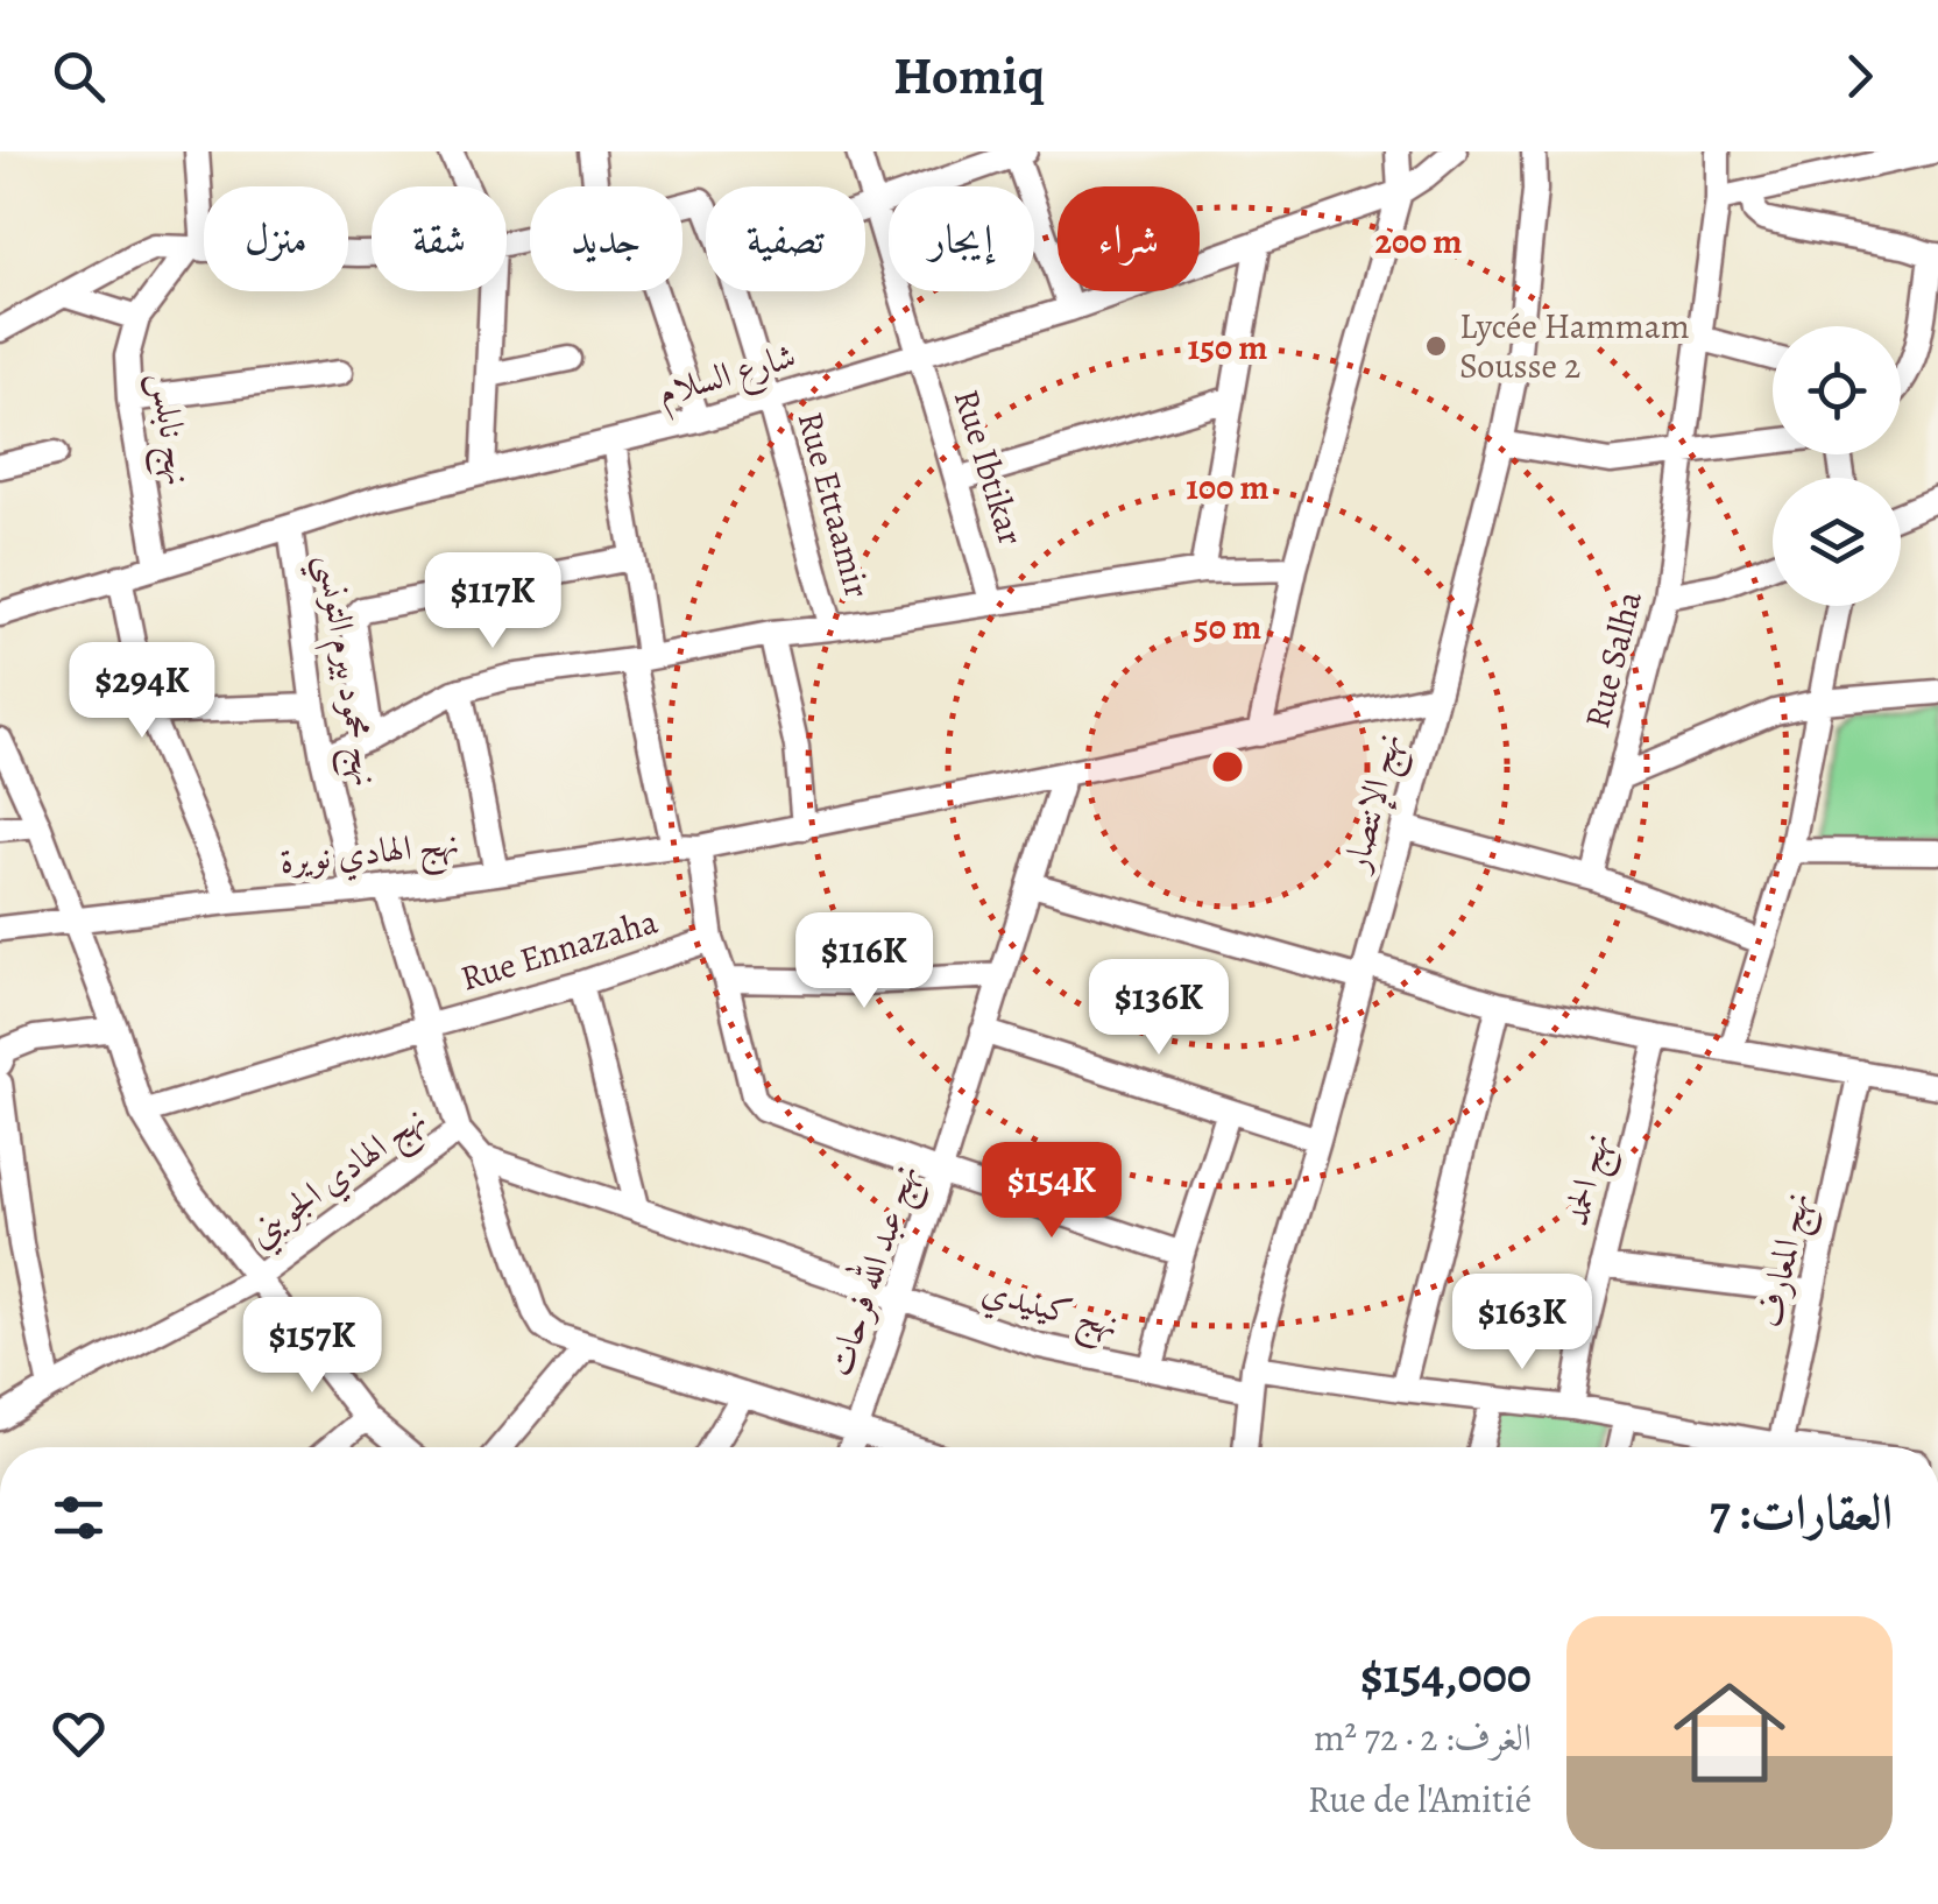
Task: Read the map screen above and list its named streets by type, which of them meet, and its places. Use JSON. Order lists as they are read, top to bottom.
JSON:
{
  "streets": {
    "street": [
      "شارع السلام",
      "نهج نابلس",
      "Rue Ibtikar",
      "Rue Ettaamir",
      "Rue Salha",
      "نهج محمود بيرم التونسي",
      "نهج الإنتصار",
      "نهج الهادي نويرة",
      "Rue Ennazaha",
      "نهج الهادي الجويني",
      "نهج الحمد",
      "نهج المعارف",
      "نهج عبد الله فرحات",
      "نهج كينيدي"
    ]
  },
  "crossings": [
    ["شارع السلام", "نهج نابلس"],
    ["شارع السلام", "Rue Ibtikar"],
    ["شارع السلام", "Rue Ettaamir"],
    ["شارع السلام", "نهج محمود بيرم التونسي"],
    ["نهج محمود بيرم التونسي", "نهج الهادي نويرة"],
    ["نهج الإنتصار", "نهج كينيدي"],
    ["نهج الحمد", "نهج كينيدي"],
    ["نهج عبد الله فرحات", "نهج كينيدي"]
  ],
  "places": ["Lycée Hammam Sousse 2"],
  "page": {
    "header": "Homiq",
    "chip": [
      "شراء",
      "إيجار",
      "تصفية",
      "جديد",
      "شقة",
      "منزل"
    ],
    "price": [
      "$117K",
      "$294K",
      "$116K",
      "$136K",
      "$154K",
      "$163K",
      "$157K"
    ],
    "heading": "العقارات: 7",
    "list": [
      {
        "name": "$154,000",
        "note": "الغرف: 2 · 72 m² · Rue de l'Amitié"
      }
    ]
  },
  "rings": [
    "200 m",
    "150 m",
    "100 m",
    "50 m"
  ]
}
